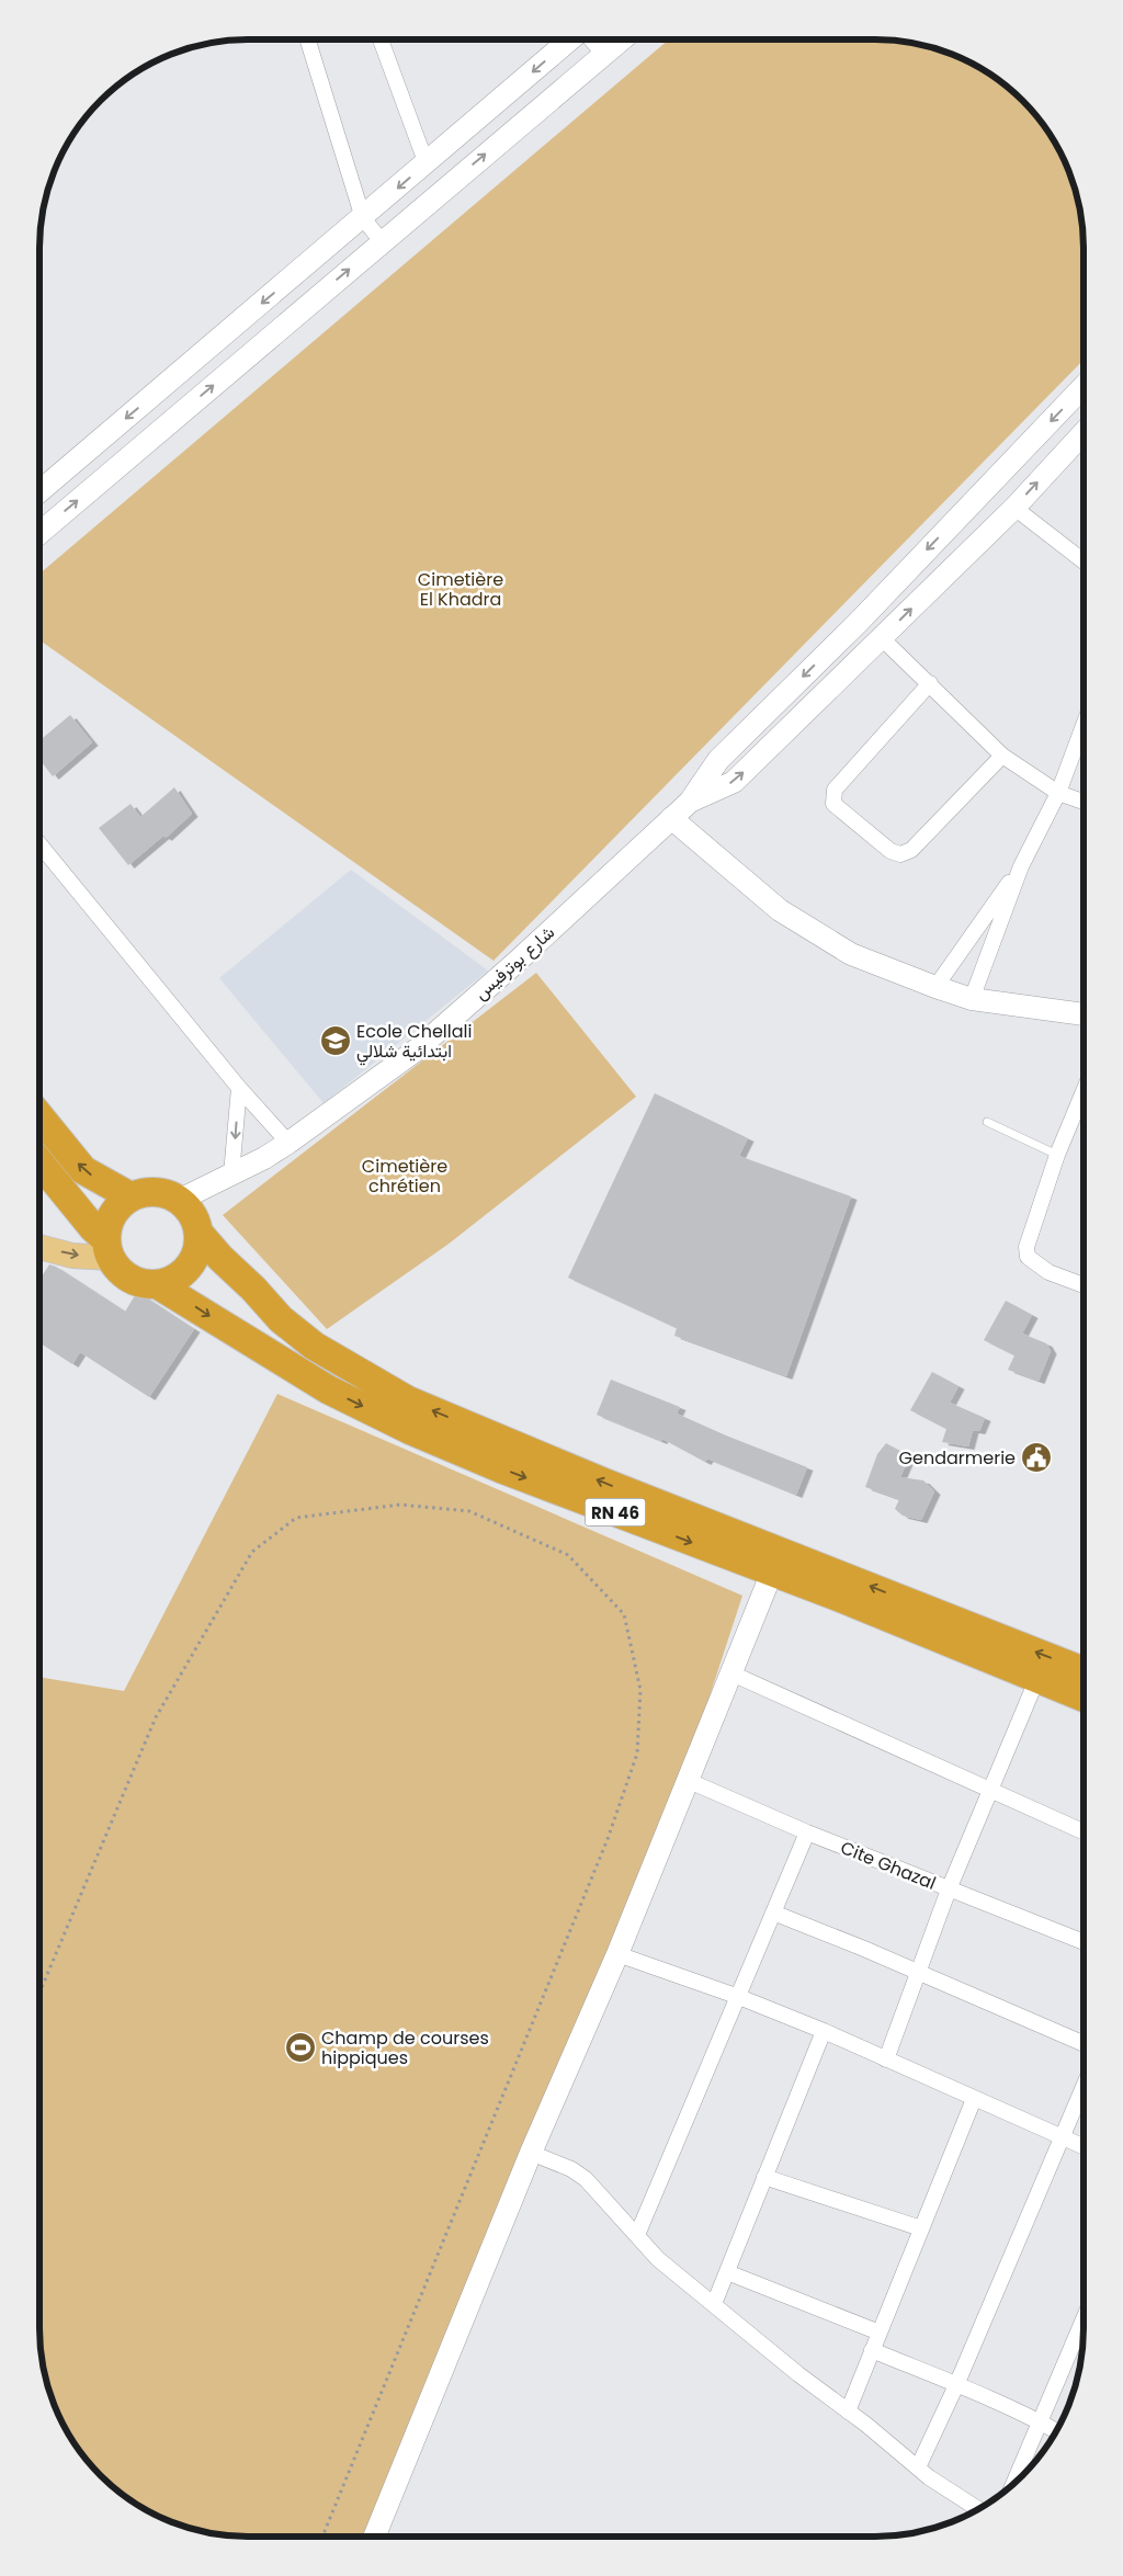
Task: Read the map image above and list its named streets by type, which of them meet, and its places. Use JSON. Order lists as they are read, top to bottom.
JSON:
{
  "streets": {
    "highway": ["RN 46"],
    "street": ["شارع بوترفيس", "Cite Ghazal"]
  },
  "crossings": [
    ["شارع بوترفيس", "RN 46"]
  ],
  "parks": ["Cimetière El Khadra", "Cimetière chrétien"],
  "places": {
    "school or university": ["Ecole Chellali ابتدائية شلالي"],
    "public building": ["Gendarmerie"],
    "sports": ["Champ de courses hippiques"]
  }
}
